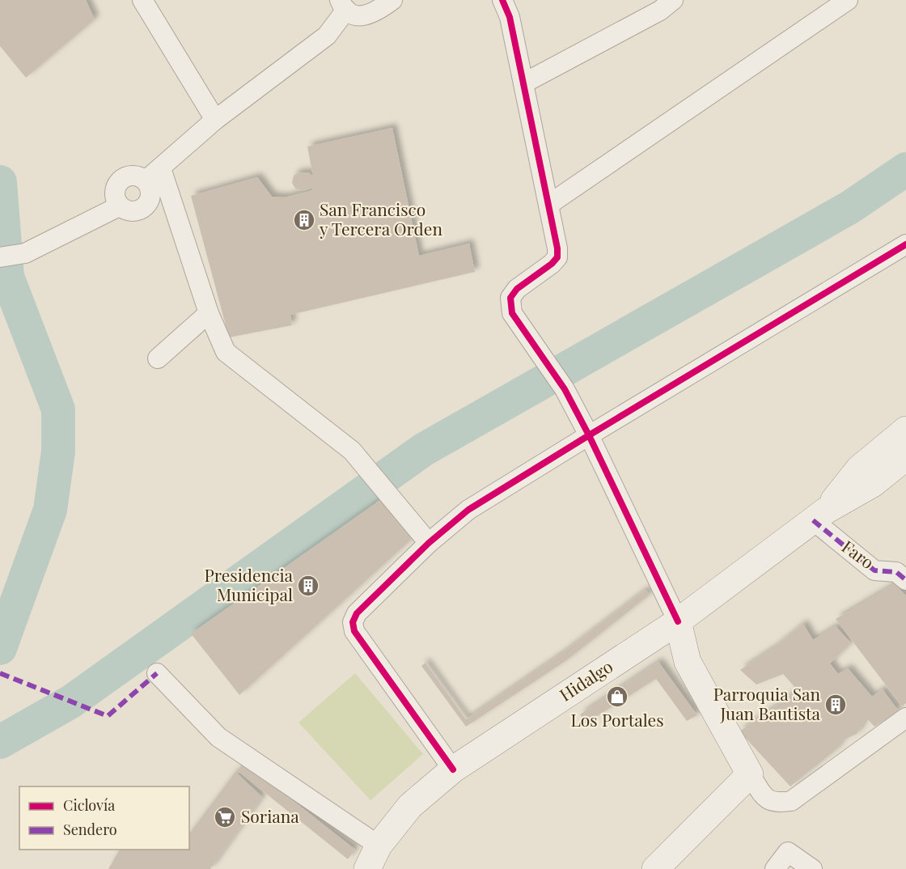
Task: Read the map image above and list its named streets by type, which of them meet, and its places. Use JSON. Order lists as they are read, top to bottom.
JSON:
{
  "streets": {
    "main road": ["Hidalgo"],
    "street": ["Faro"]
  },
  "crossings": [
    ["Faro", "Hidalgo"]
  ],
  "places": {
    "building": ["San Francisco y Tercera Orden", "Presidencia Municipal", "Parroquia San Juan Bautista"],
    "shop": ["Los Portales"],
    "supermarket": ["Soriana"]
  },
  "legend": ["Ciclovía", "Sendero"]
}
